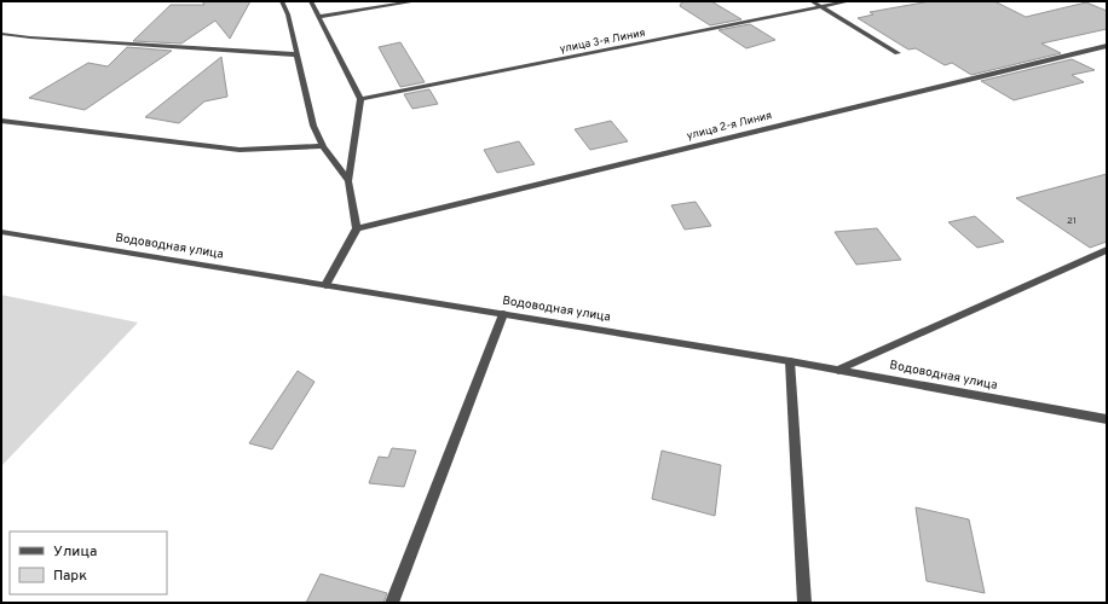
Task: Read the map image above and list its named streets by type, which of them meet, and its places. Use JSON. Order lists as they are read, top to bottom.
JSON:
{
  "streets": {
    "street": ["улица 3-я Линия", "улица 2-я Линия", "Водоводная улица"]
  },
  "house_numbers": ["21"],
  "legend": ["Улица", "Парк"]
}
